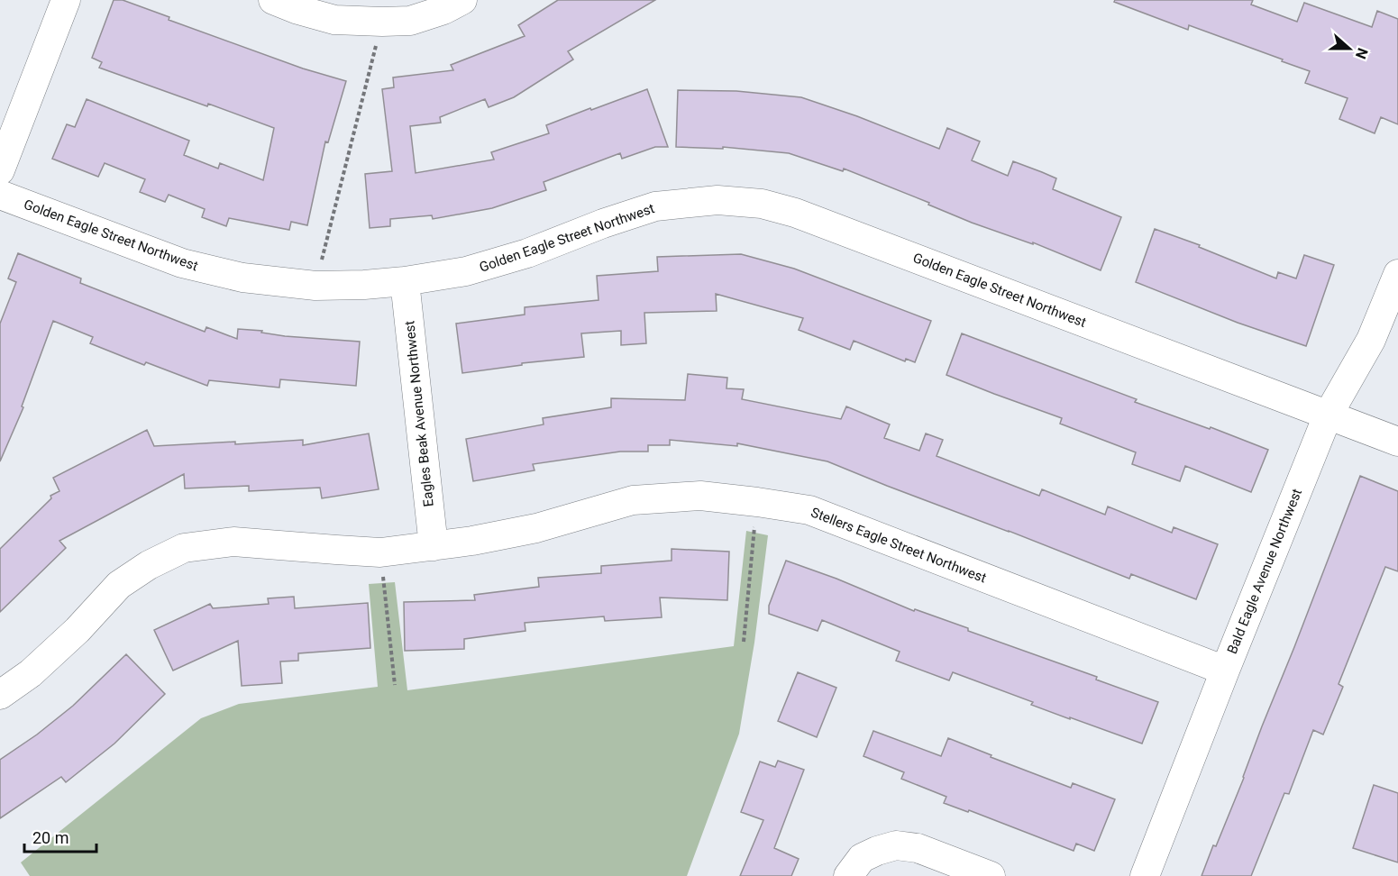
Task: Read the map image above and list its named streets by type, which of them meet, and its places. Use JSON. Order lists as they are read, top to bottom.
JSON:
{
  "streets": {
    "street": [
      "Golden Eagle Street Northwest",
      "Eagles Beak Avenue Northwest",
      "Stellers Eagle Street Northwest",
      "Bald Eagle Avenue Northwest"
    ]
  },
  "crossings": [
    ["Golden Eagle Street Northwest", "Eagles Beak Avenue Northwest"],
    ["Golden Eagle Street Northwest", "Bald Eagle Avenue Northwest"],
    ["Eagles Beak Avenue Northwest", "Stellers Eagle Street Northwest"],
    ["Stellers Eagle Street Northwest", "Bald Eagle Avenue Northwest"]
  ],
  "scale_bar": "20 m",
  "north": "right"
}
